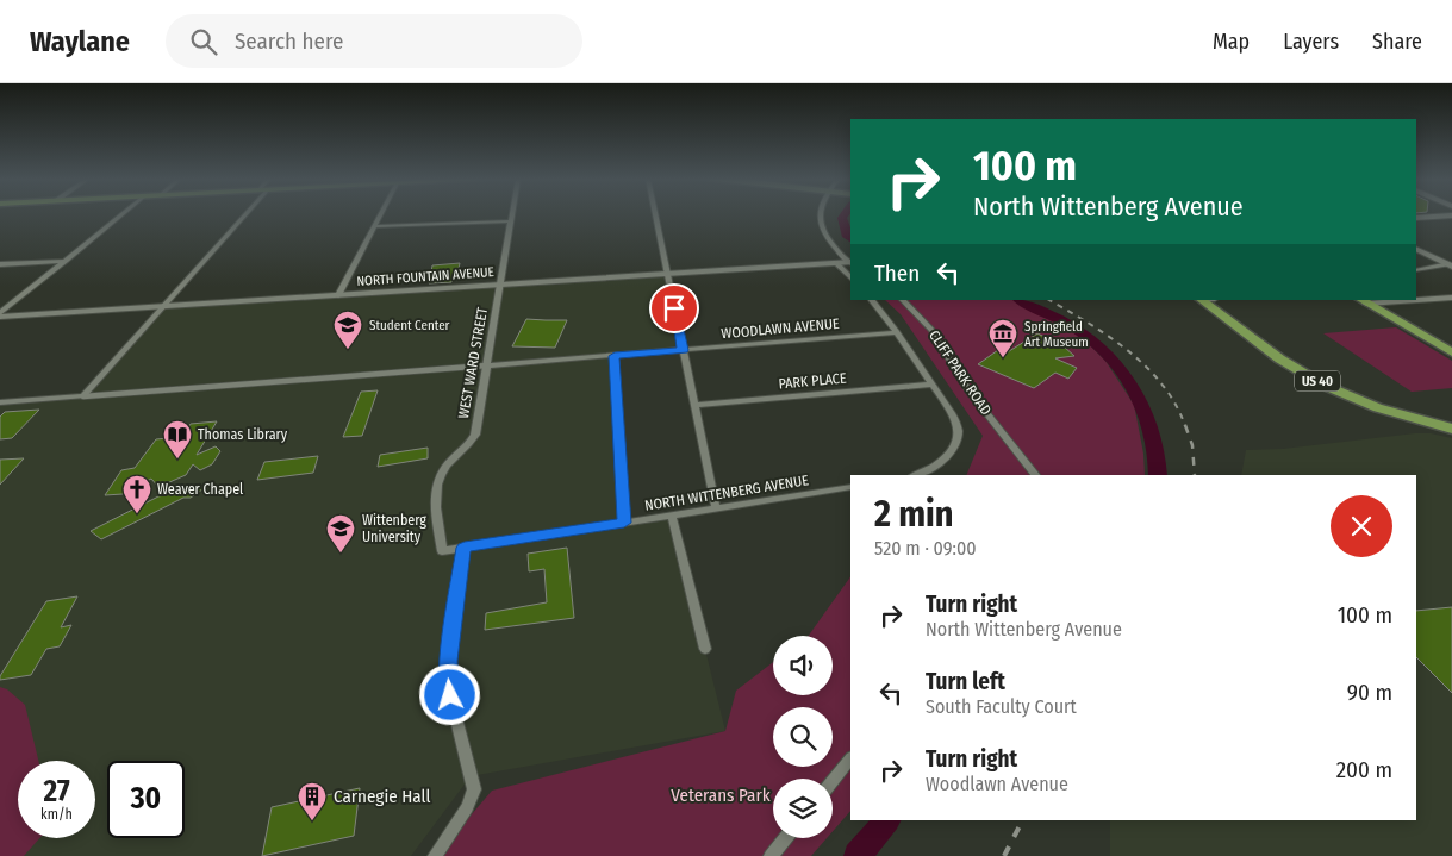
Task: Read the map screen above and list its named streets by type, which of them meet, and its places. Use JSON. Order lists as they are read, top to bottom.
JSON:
{
  "streets": {
    "main road": ["US 40"],
    "street": [
      "NORTH FOUNTAIN AVENUE",
      "WOODLAWN AVENUE",
      "WEST WARD STREET",
      "CLIFF PARK ROAD",
      "PARK PLACE",
      "NORTH WITTENBERG AVENUE"
    ]
  },
  "crossings": [
    ["NORTH FOUNTAIN AVENUE", "WEST WARD STREET"],
    ["WOODLAWN AVENUE", "WEST WARD STREET"],
    ["WEST WARD STREET", "NORTH WITTENBERG AVENUE"]
  ],
  "parks": ["Veterans Park"],
  "places": {
    "school or university": ["Student Center", "Wittenberg University"],
    "museum": ["Springfield Art Museum"],
    "library": ["Thomas Library"],
    "church": ["Weaver Chapel"],
    "building": ["Carnegie Hall"]
  },
  "page": {
    "header": "Waylane",
    "search": "Search here",
    "nav": ["Map", "Layers", "Share"],
    "turn": ["100 m", "North Wittenberg Avenue"],
    "then": "Then",
    "heading": ["2 min", "520 m · 09:00"],
    "list": [
      {
        "name": "Turn right",
        "note": "North Wittenberg Avenue",
        "value": "100 m"
      },
      {
        "name": "Turn left",
        "note": "South Faculty Court",
        "value": "90 m"
      },
      {
        "name": "Turn right",
        "note": "Woodlawn Avenue",
        "value": "200 m"
      }
    ],
    "speed": "27 km/h",
    "limit": "30"
  }
}
